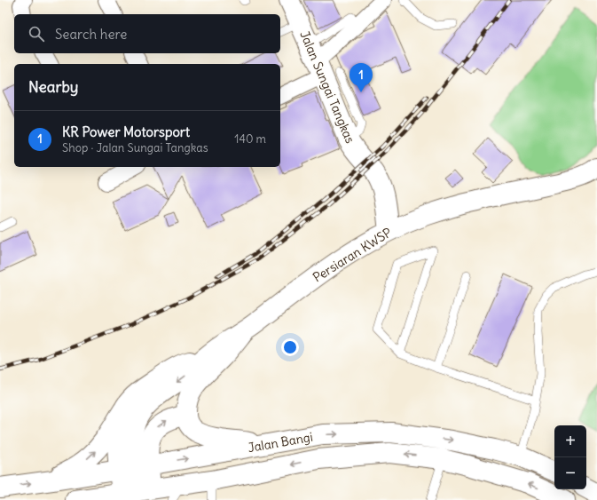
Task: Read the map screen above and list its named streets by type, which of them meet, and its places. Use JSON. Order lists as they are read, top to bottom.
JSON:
{
  "streets": {
    "main road": ["Jalan Sungai Tangkas", "Persiaran KWSP", "Jalan Bangi"]
  },
  "crossings": [
    ["Jalan Sungai Tangkas", "Persiaran KWSP"],
    ["Persiaran KWSP", "Jalan Bangi"]
  ],
  "page": {
    "search": "Search here",
    "pins": "1",
    "heading": "Nearby",
    "list": [
      {
        "mark": "1",
        "name": "KR Power Motorsport",
        "note": "Shop · Jalan Sungai Tangkas",
        "value": "140 m"
      }
    ],
    "map_buttons": ["+", "−"]
  }
}
